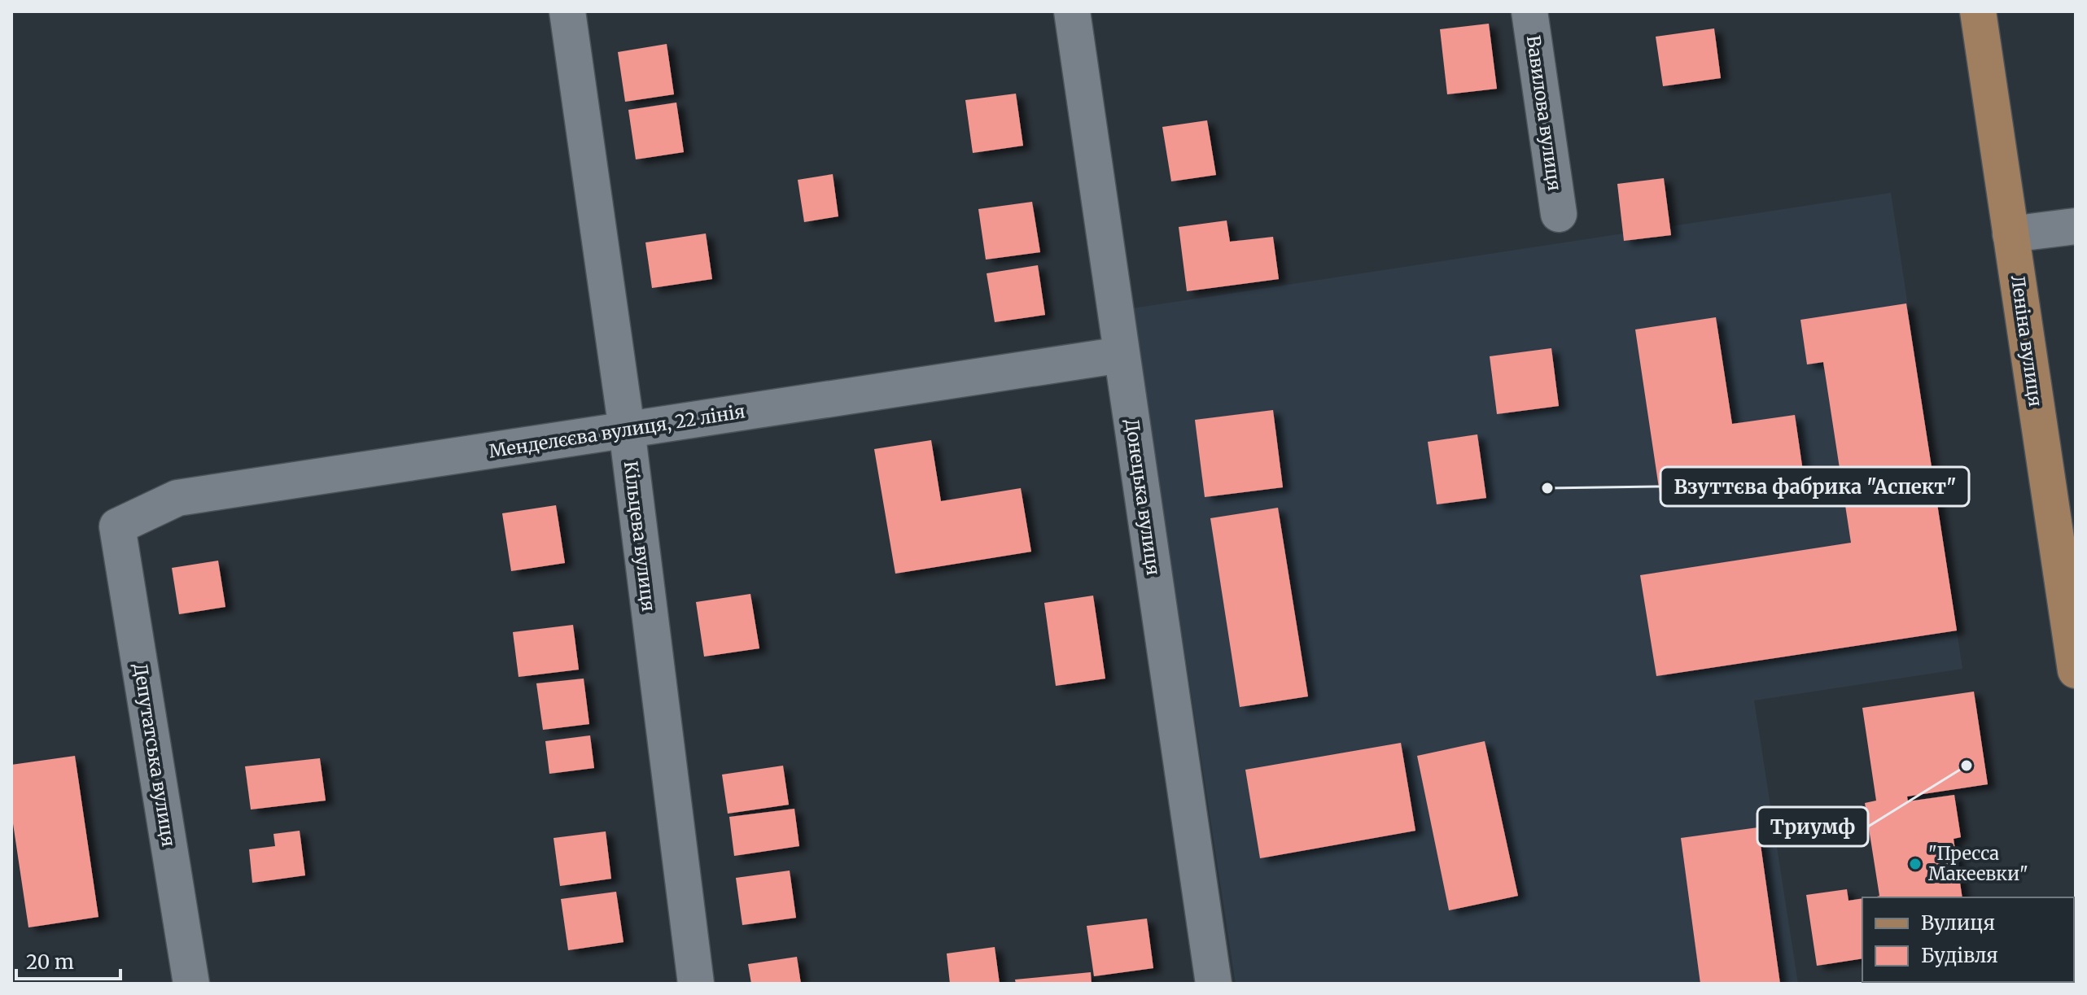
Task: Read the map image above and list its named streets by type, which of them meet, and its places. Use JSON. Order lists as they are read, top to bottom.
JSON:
{
  "streets": {
    "main road": ["Леніна вулиця"],
    "street": [
      "Вавилова вулиця",
      "Менделєєва вулиця, 22 лінія",
      "Донецька вулиця",
      "Кільцева вулиця",
      "Депутатська вулиця"
    ]
  },
  "crossings": [
    ["Менделєєва вулиця, 22 лінія", "Донецька вулиця"],
    ["Менделєєва вулиця, 22 лінія", "Кільцева вулиця"],
    ["Менделєєва вулиця, 22 лінія", "Депутатська вулиця"]
  ],
  "places": ["Взуттєва фабрика \"Аспект\"", "Триумф", "\"Пресса Макеевки\""],
  "legend": ["Вулиця", "Будівля"],
  "scale_bar": "20 m"
}
